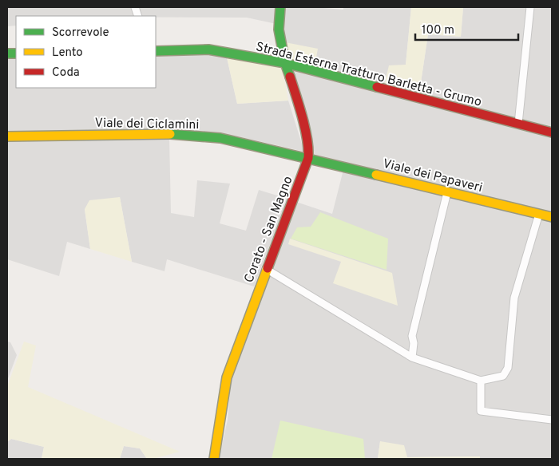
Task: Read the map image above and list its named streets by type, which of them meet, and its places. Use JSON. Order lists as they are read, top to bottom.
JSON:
{
  "streets": {
    "street": [
      "Strada Esterna Tratturo Barletta - Grumo",
      "Viale dei Ciclamini",
      "Viale dei Papaveri",
      "Corato - San Magno"
    ]
  },
  "crossings": [
    ["Strada Esterna Tratturo Barletta - Grumo", "Corato - San Magno"],
    ["Viale dei Ciclamini", "Viale dei Papaveri"],
    ["Viale dei Ciclamini", "Corato - San Magno"],
    ["Viale dei Papaveri", "Corato - San Magno"]
  ],
  "legend": ["Scorrevole", "Lento", "Coda"],
  "scale_bar": "100 m"
}
